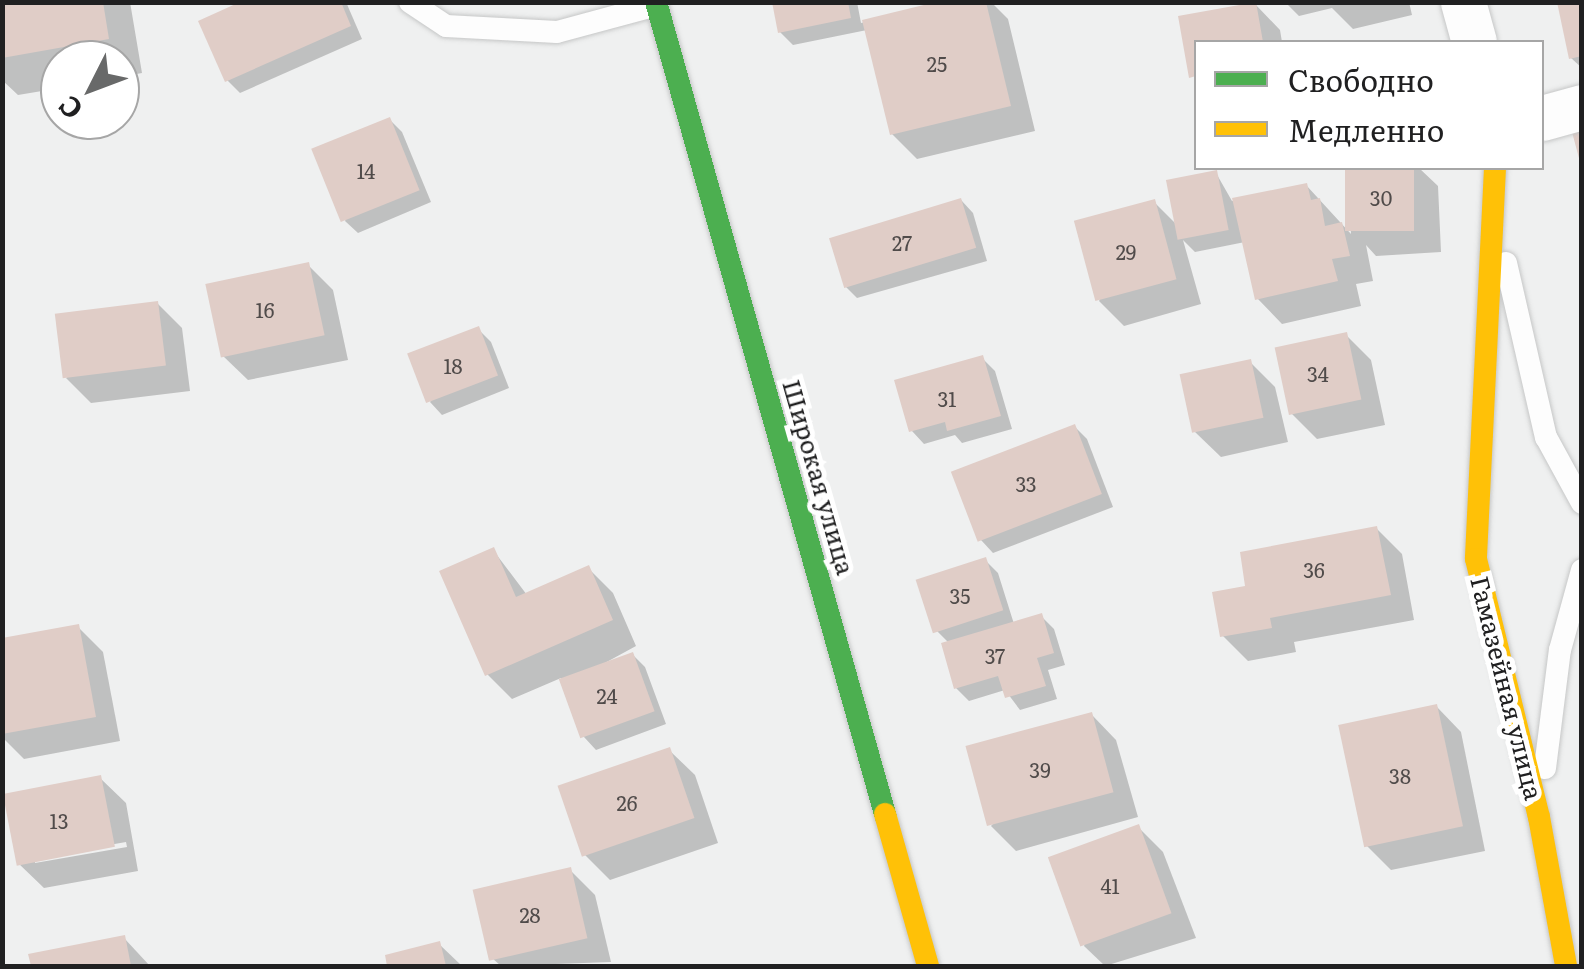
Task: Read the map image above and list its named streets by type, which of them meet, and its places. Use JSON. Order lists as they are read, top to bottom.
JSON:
{
  "streets": {
    "street": ["Широкая улица", "Гамазейная улица"]
  },
  "house_numbers": [
    "25",
    "14",
    "30",
    "27",
    "29",
    "16",
    "18",
    "34",
    "31",
    "33",
    "36",
    "35",
    "37",
    "24",
    "39",
    "38",
    "26",
    "13",
    "41",
    "28"
  ],
  "legend": ["Свободно", "Медленно"],
  "north": "bottom left"
}
